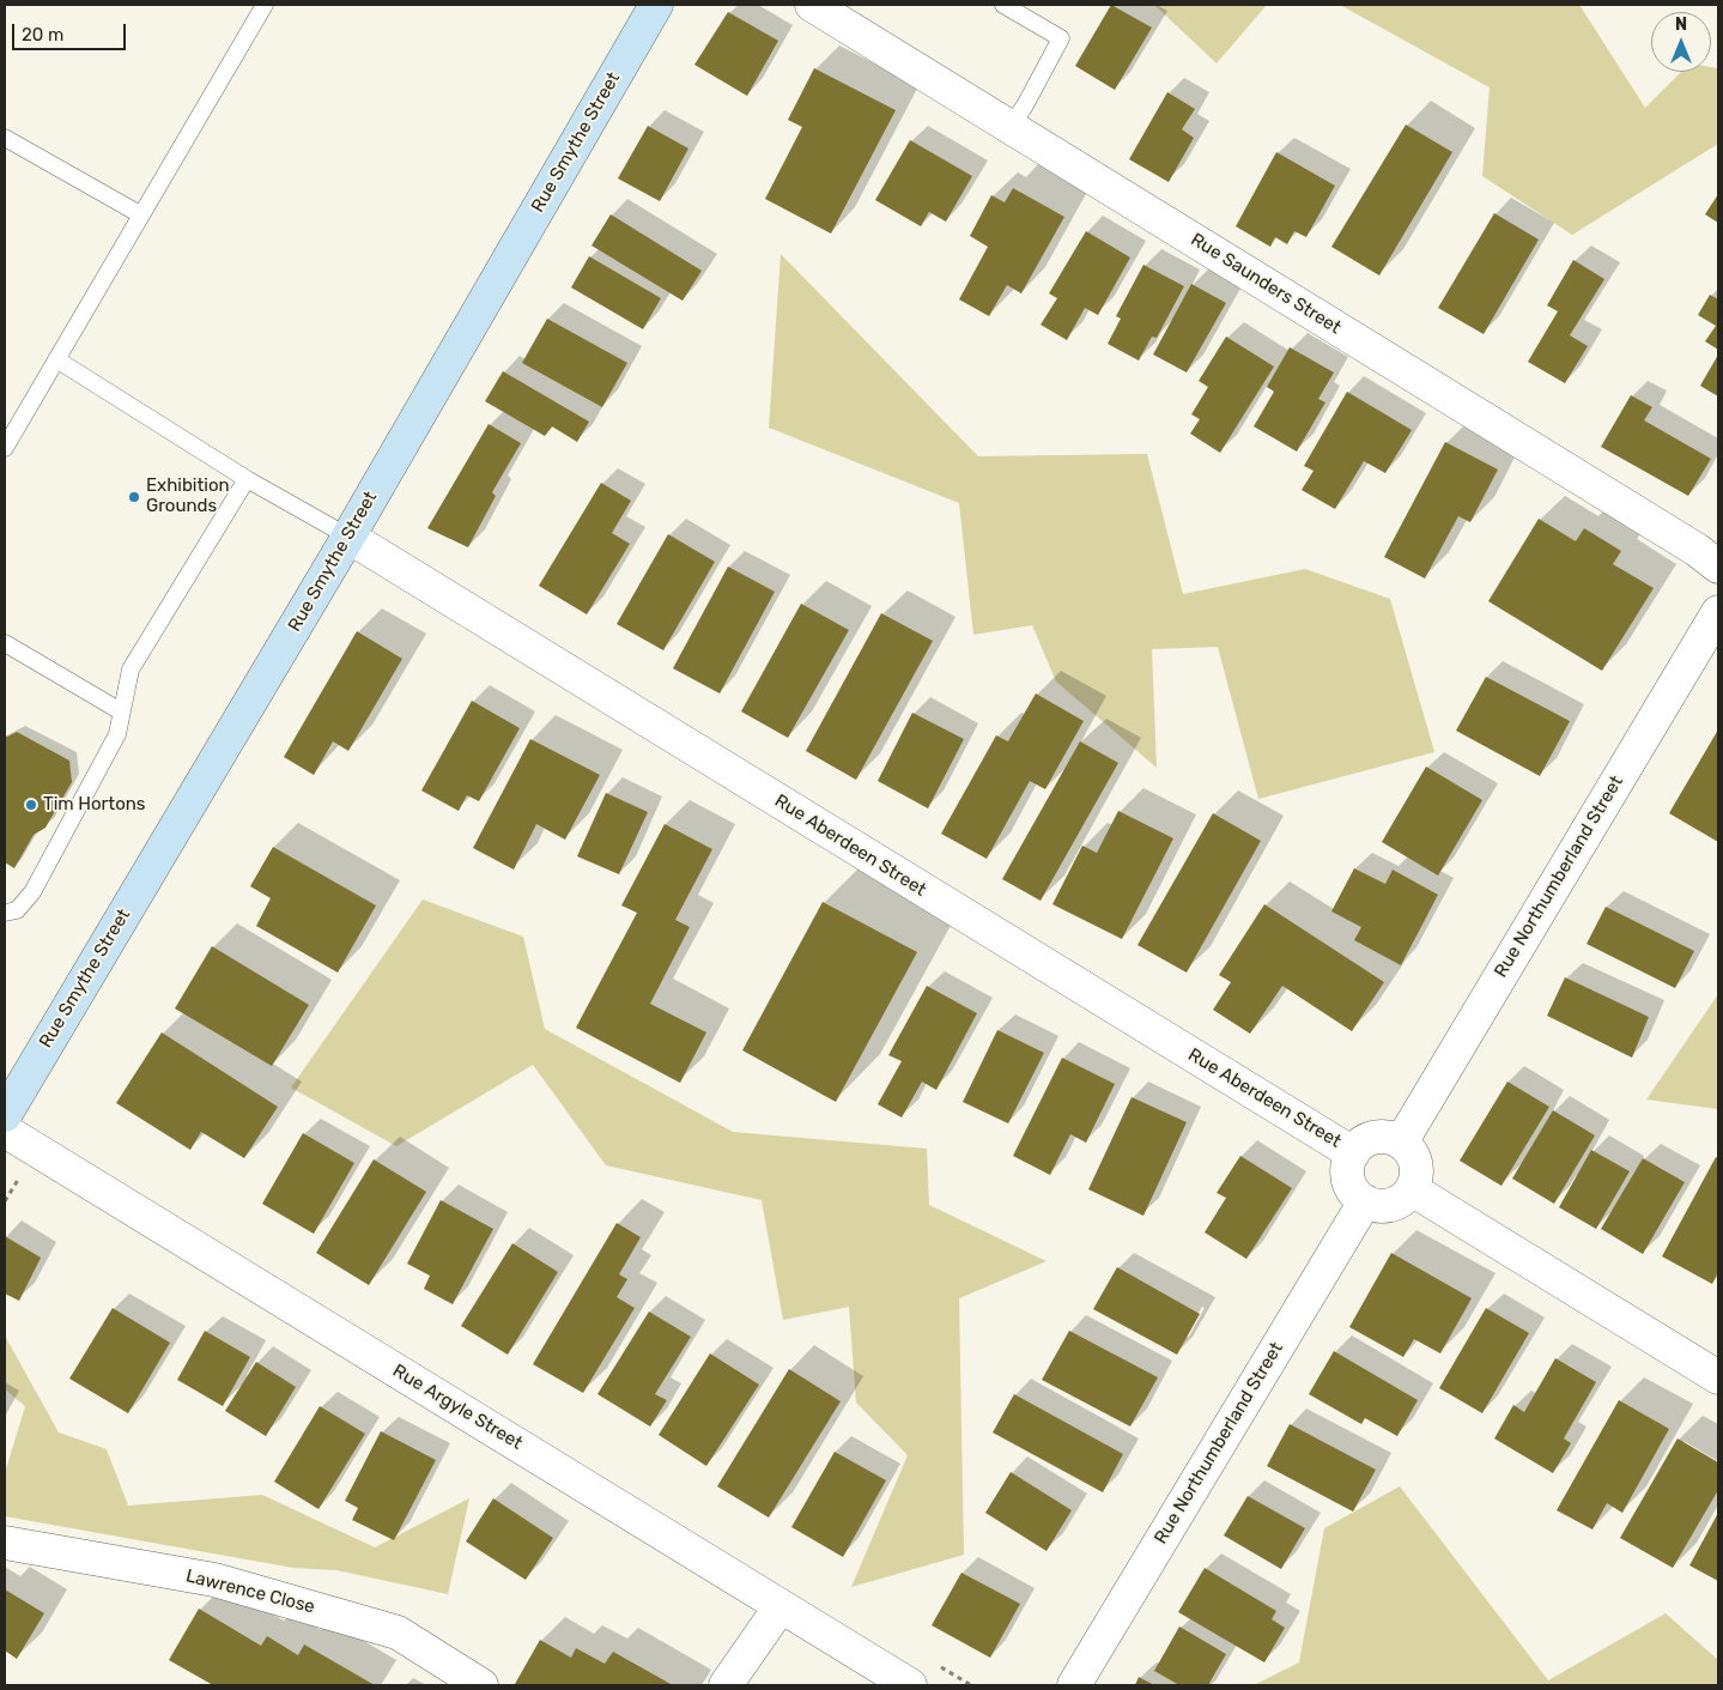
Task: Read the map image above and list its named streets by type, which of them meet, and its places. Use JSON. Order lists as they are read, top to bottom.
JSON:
{
  "streets": {
    "main road": ["Rue Smythe Street"],
    "street": [
      "Rue Saunders Street",
      "Rue Aberdeen Street",
      "Rue Northumberland Street",
      "Rue Argyle Street",
      "Lawrence Close"
    ]
  },
  "crossings": [
    ["Rue Smythe Street", "Rue Aberdeen Street"],
    ["Rue Aberdeen Street", "Rue Northumberland Street"]
  ],
  "places": ["Exhibition Grounds", "Tim Hortons"],
  "scale_bar": "20 m",
  "north": "top"
}
